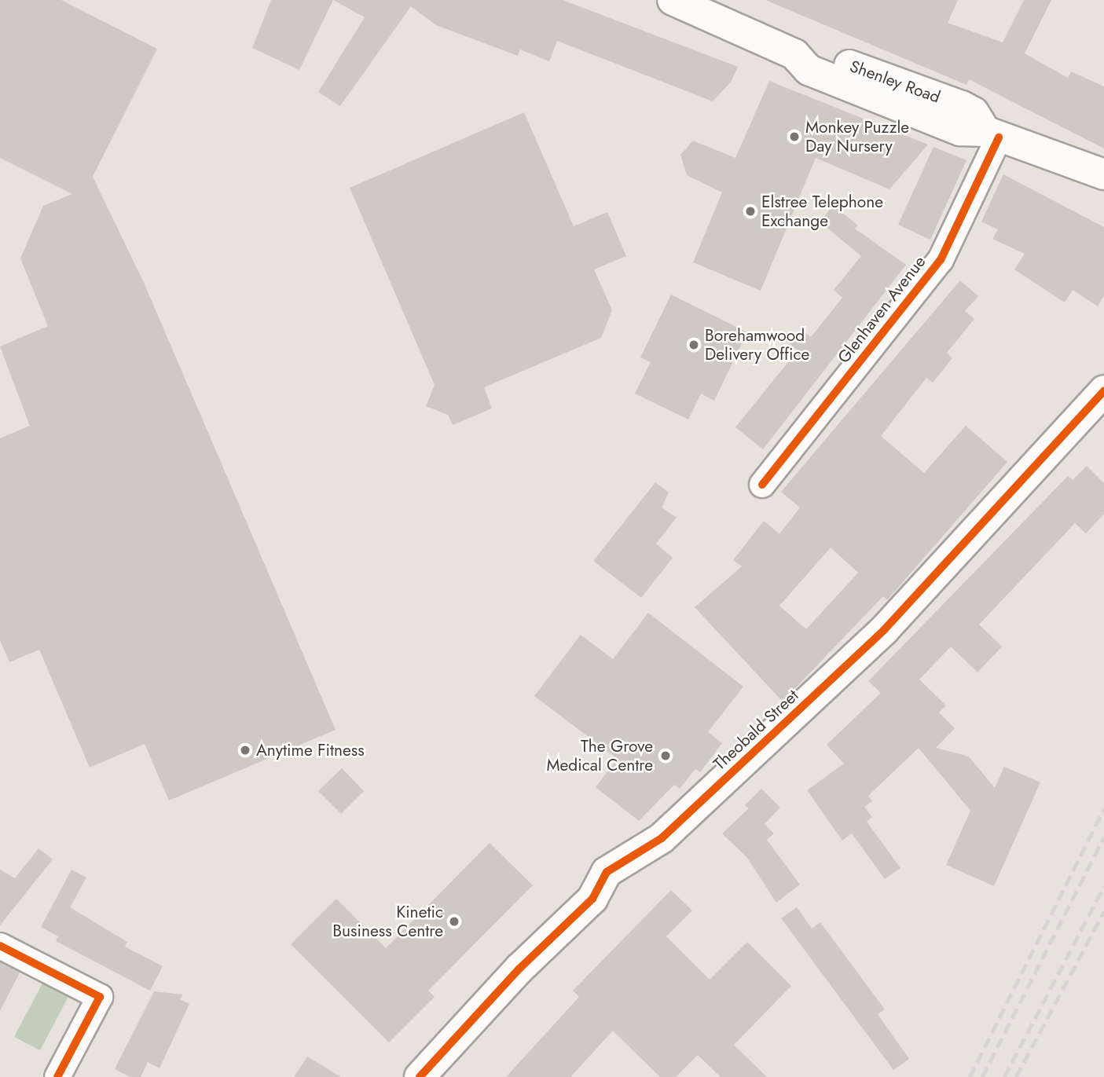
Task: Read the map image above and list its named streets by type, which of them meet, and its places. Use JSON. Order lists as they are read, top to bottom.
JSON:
{
  "streets": {
    "street": ["Shenley Road", "Glenhaven Avenue", "Theobald Street"]
  },
  "crossings": [
    ["Shenley Road", "Glenhaven Avenue"]
  ],
  "places": [
    "Monkey Puzzle Day Nursery",
    "Elstree Telephone Exchange",
    "Borehamwood Delivery Office",
    "Anytime Fitness",
    "The Grove Medical Centre",
    "Kinetic Business Centre"
  ]
}
